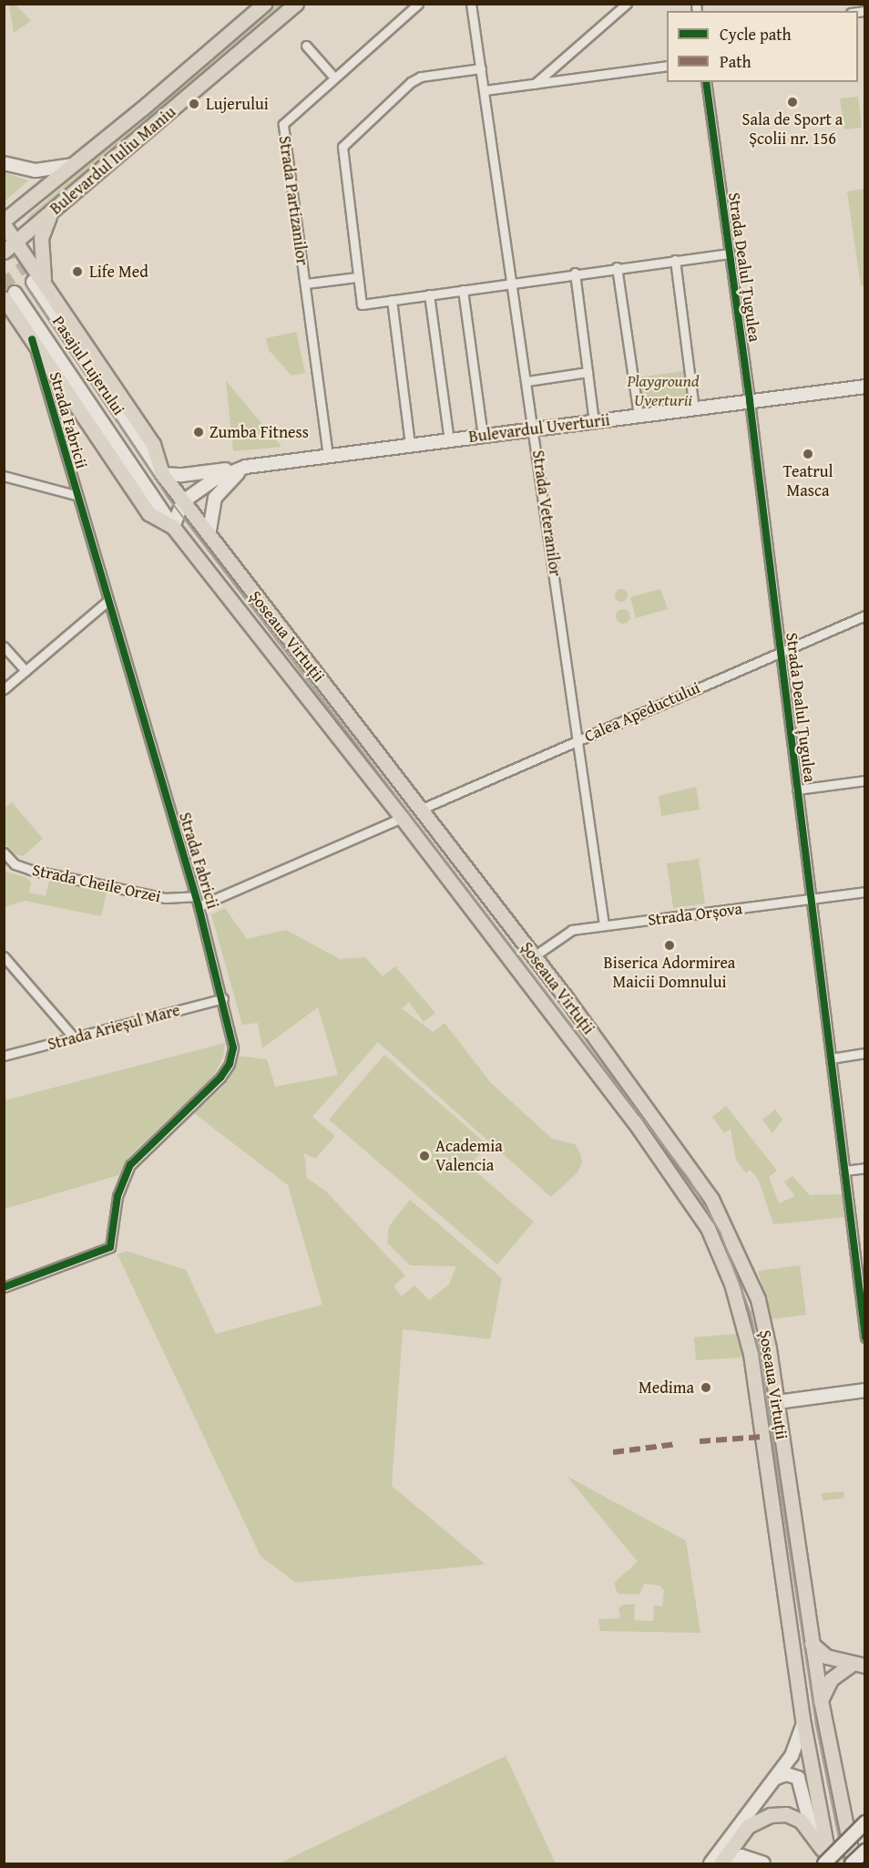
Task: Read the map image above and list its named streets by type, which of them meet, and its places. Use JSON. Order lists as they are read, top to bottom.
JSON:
{
  "streets": {
    "main road": [
      "Bulevardul Iuliu Maniu",
      "Pasajul Lujerului",
      "Bulevardul Uverturii",
      "Șoseaua Virtuții"
    ],
    "street": [
      "Strada Partizanilor",
      "Strada Dealul Țugulea",
      "Strada Fabricii",
      "Strada Veteranilor",
      "Calea Apeductului",
      "Strada Cheile Orzei",
      "Strada Orșova",
      "Strada Arieșul Mare"
    ]
  },
  "crossings": [
    ["Bulevardul Iuliu Maniu", "Șoseaua Virtuții"],
    ["Strada Partizanilor", "Bulevardul Uverturii"],
    ["Strada Dealul Țugulea", "Bulevardul Uverturii"],
    ["Strada Dealul Țugulea", "Calea Apeductului"],
    ["Strada Dealul Țugulea", "Strada Orșova"],
    ["Pasajul Lujerului", "Șoseaua Virtuții"],
    ["Strada Fabricii", "Șoseaua Virtuții"],
    ["Strada Fabricii", "Strada Cheile Orzei"],
    ["Strada Fabricii", "Strada Arieșul Mare"],
    ["Bulevardul Uverturii", "Strada Veteranilor"],
    ["Bulevardul Uverturii", "Șoseaua Virtuții"],
    ["Strada Veteranilor", "Calea Apeductului"],
    ["Strada Veteranilor", "Strada Orșova"],
    ["Șoseaua Virtuții", "Calea Apeductului"],
    ["Șoseaua Virtuții", "Strada Orșova"]
  ],
  "parks": ["Playground Uverturii"],
  "places": [
    "Sala de Sport a Școlii nr. 156",
    "Lujerului",
    "Life Med",
    "Zumba Fitness",
    "Teatrul Masca",
    "Biserica Adormirea Maicii Domnului",
    "Academia Valencia",
    "Medima"
  ],
  "legend": ["Cycle path", "Path"]
}
